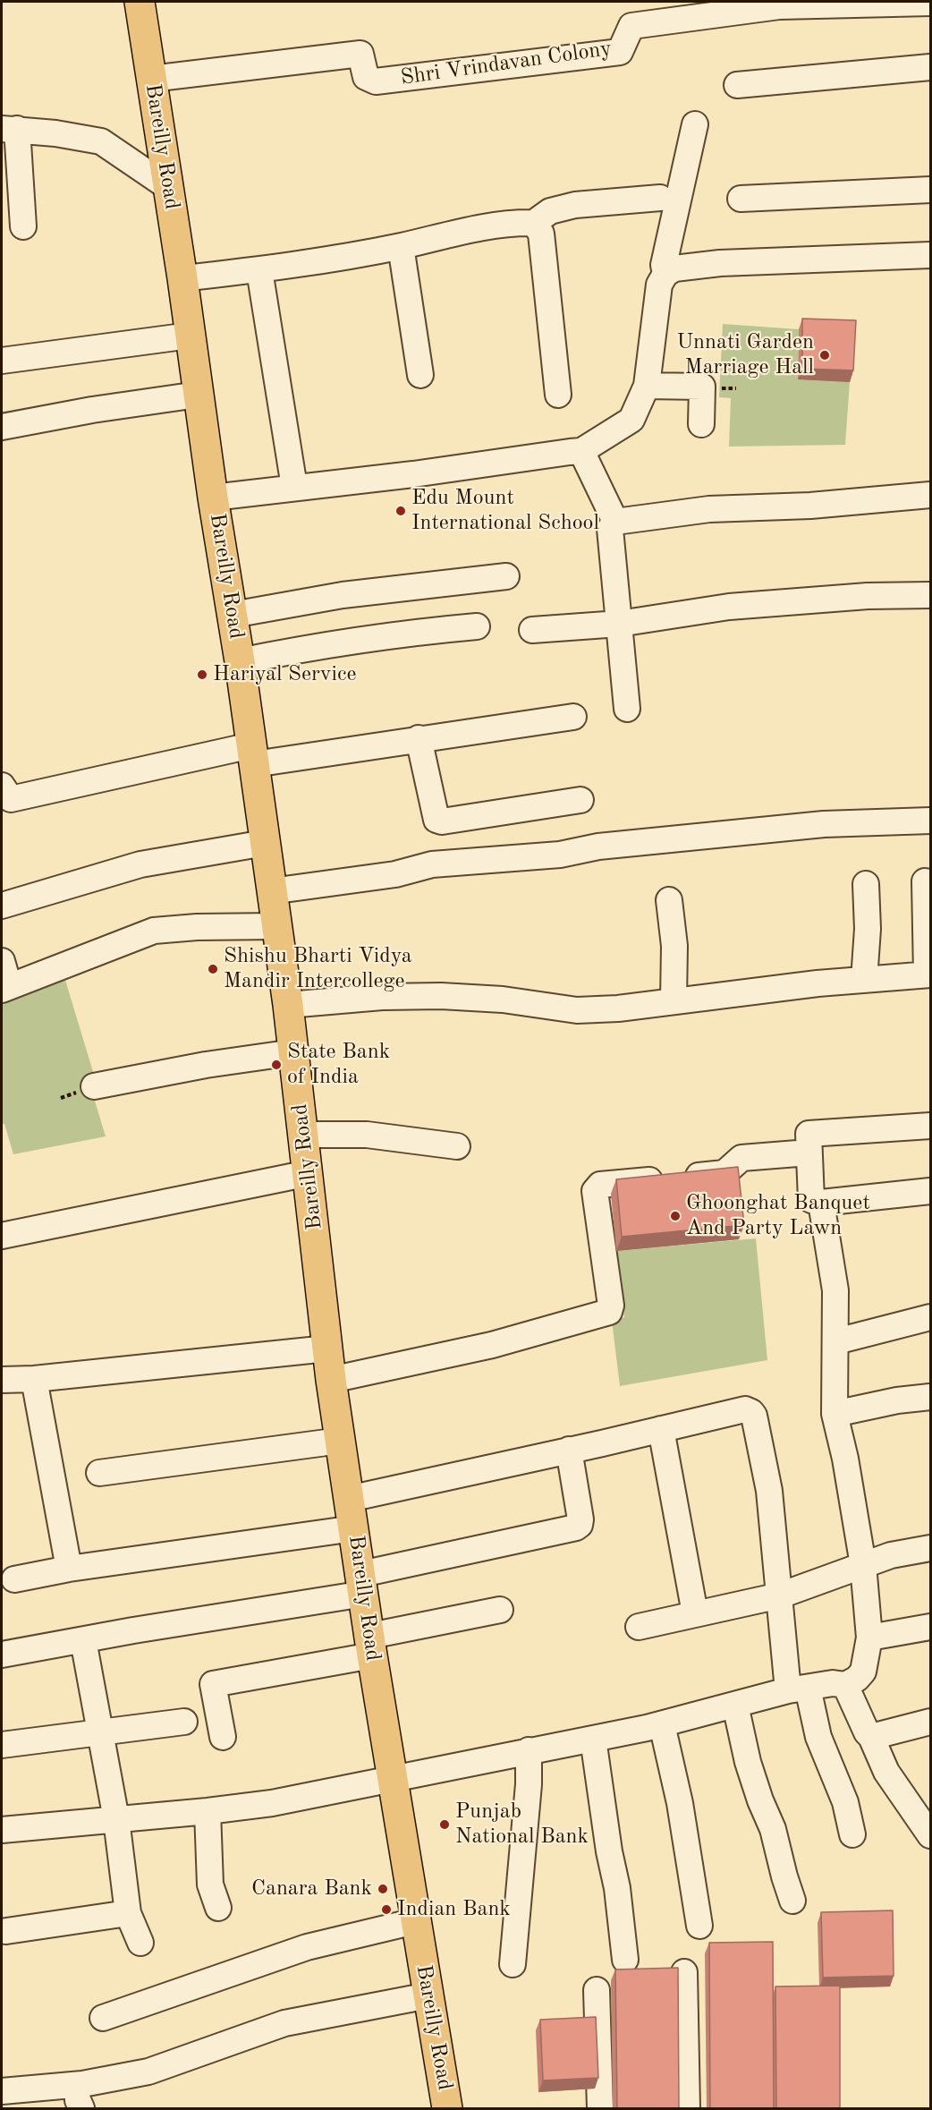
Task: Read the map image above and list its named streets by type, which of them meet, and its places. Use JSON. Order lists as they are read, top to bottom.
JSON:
{
  "streets": {
    "highway": ["Bareilly Road"],
    "street": ["Shri Vrindavan Colony"]
  },
  "crossings": [
    ["Shri Vrindavan Colony", "Bareilly Road"]
  ],
  "places": [
    "Unnati Garden Marriage Hall",
    "Edu Mount International School",
    "Hariyal Service",
    "Shishu Bharti Vidya Mandir Intercollege",
    "State Bank of India",
    "Ghoonghat Banquet And Party Lawn",
    "Punjab National Bank",
    "Canara Bank",
    "Indian Bank"
  ]
}
